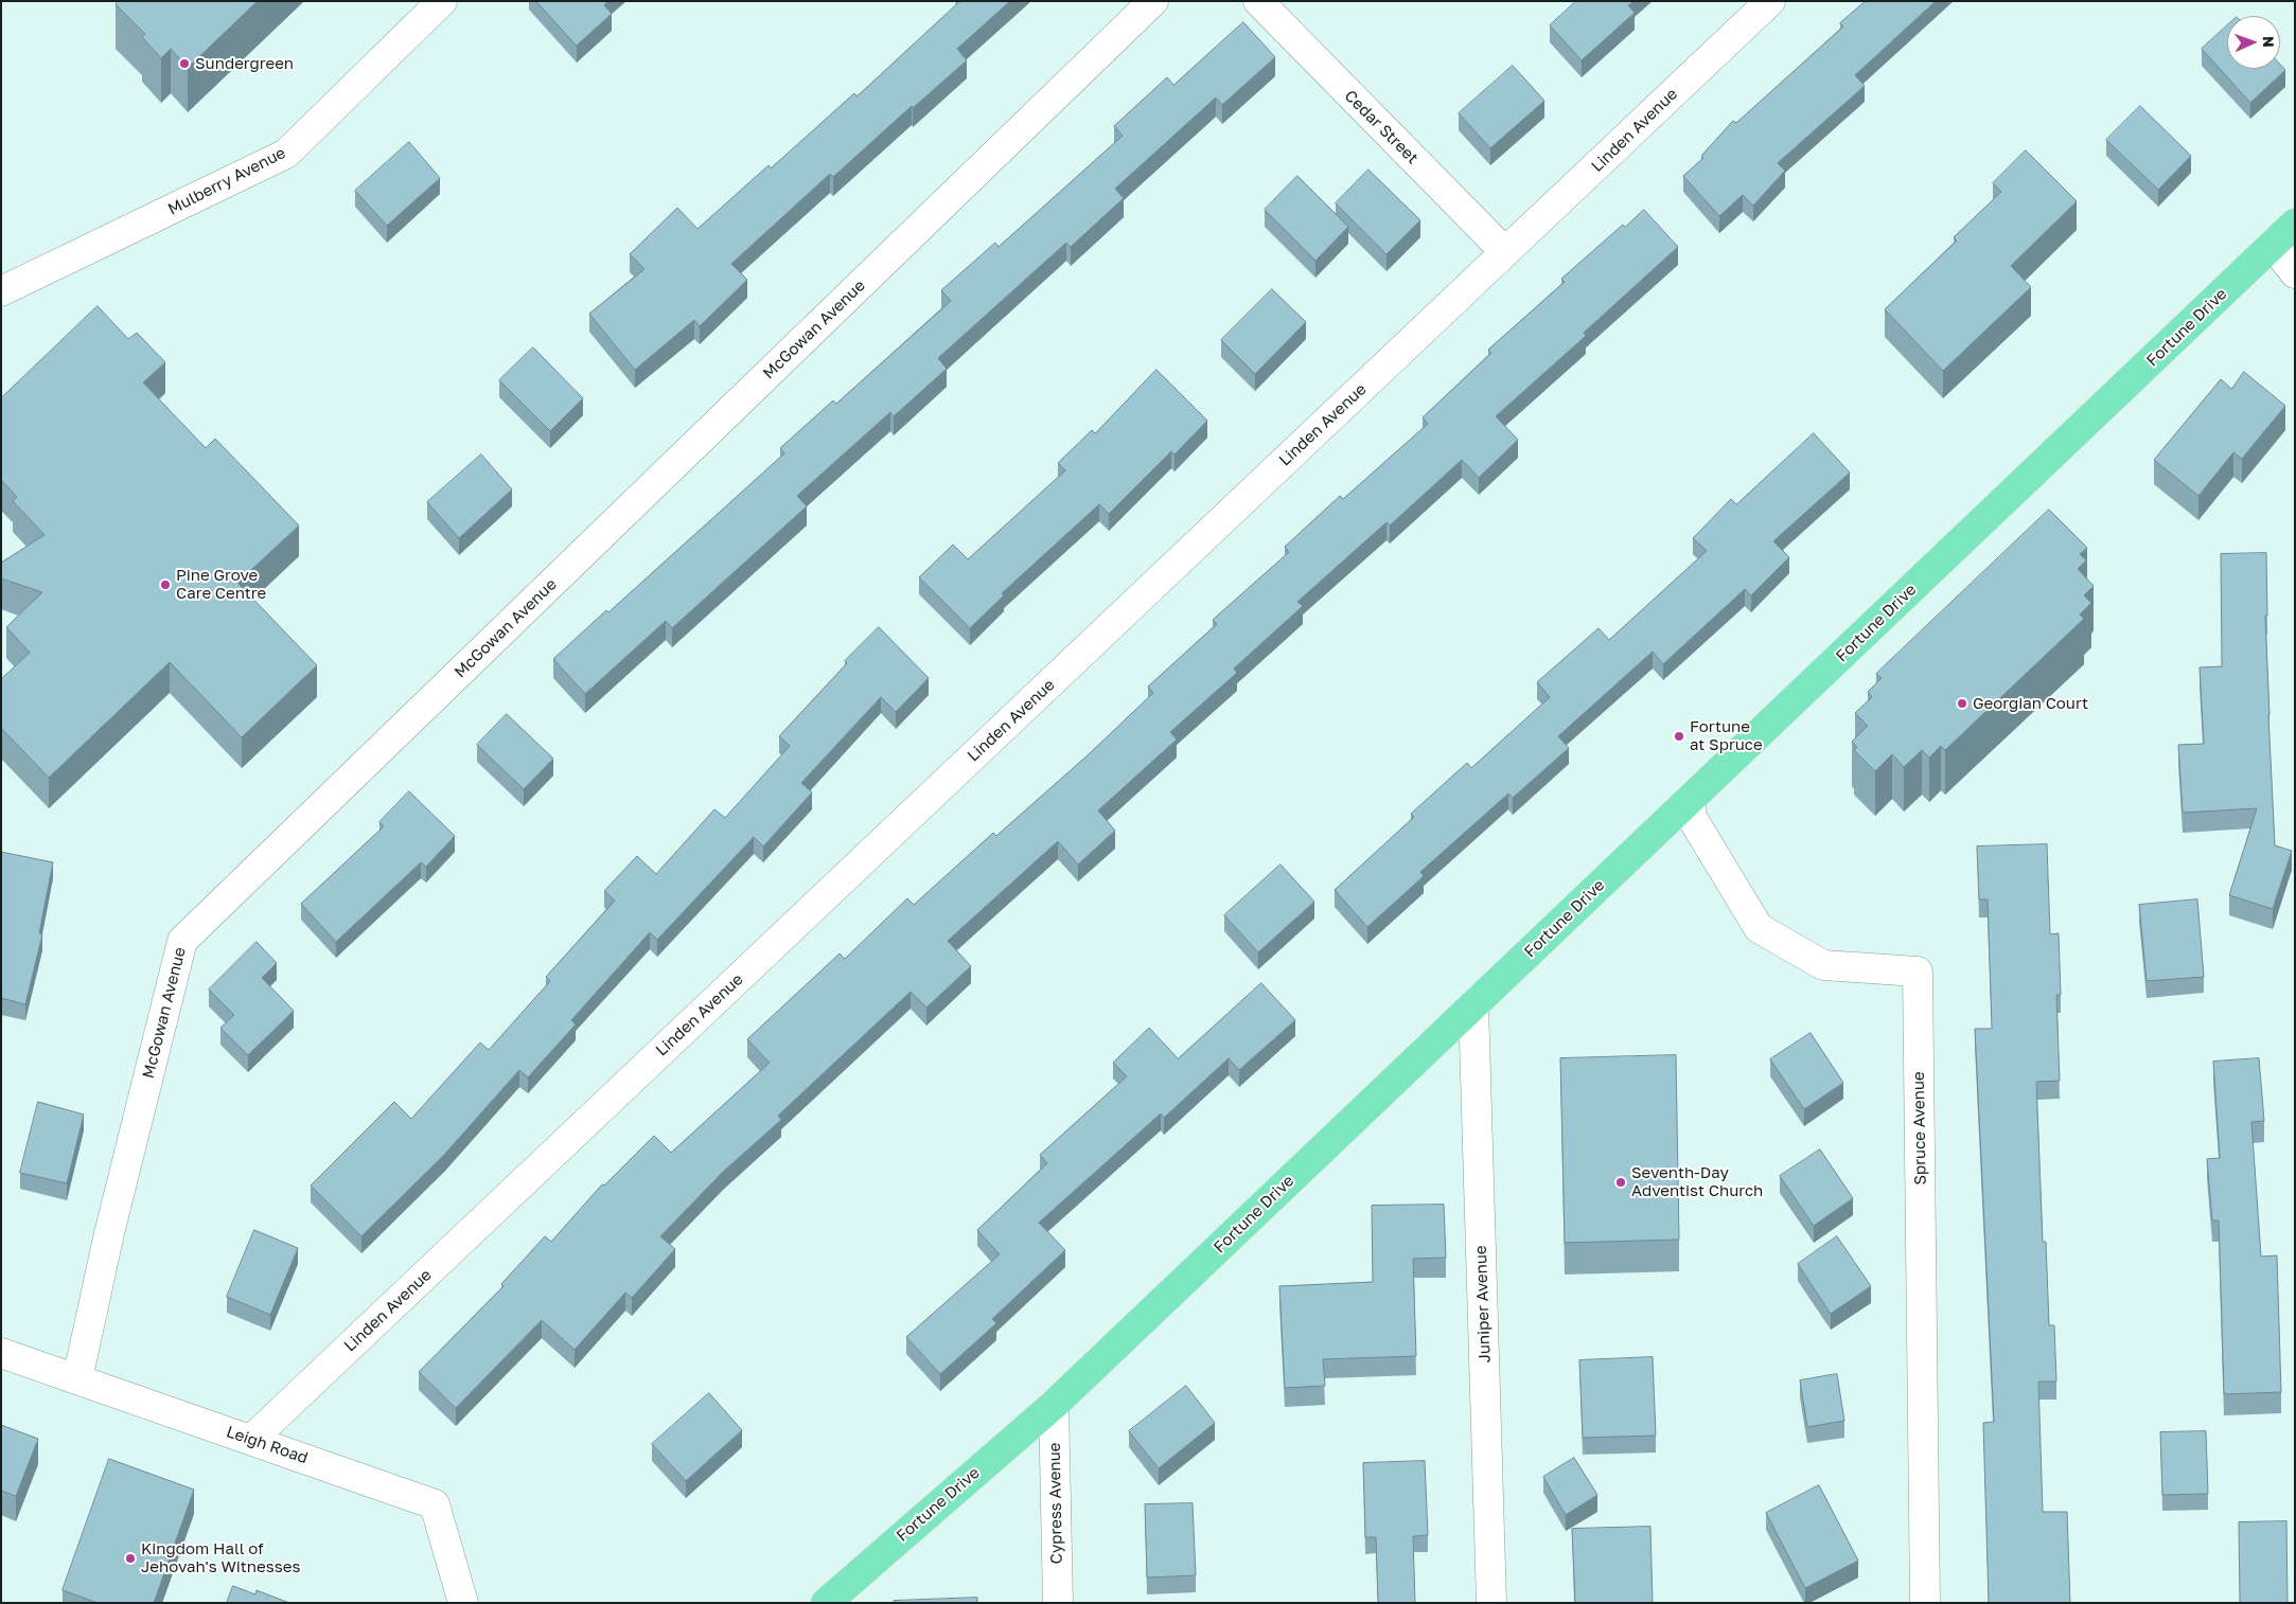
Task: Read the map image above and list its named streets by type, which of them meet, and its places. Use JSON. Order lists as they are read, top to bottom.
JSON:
{
  "streets": {
    "main road": ["Fortune Drive"],
    "street": [
      "Cedar Street",
      "Linden Avenue",
      "Mulberry Avenue",
      "McGowan Avenue",
      "Spruce Avenue",
      "Juniper Avenue",
      "Leigh Road",
      "Cypress Avenue"
    ]
  },
  "crossings": [
    ["Cedar Street", "Linden Avenue"],
    ["Linden Avenue", "Leigh Road"],
    ["Fortune Drive", "Spruce Avenue"],
    ["Fortune Drive", "Juniper Avenue"],
    ["Fortune Drive", "Cypress Avenue"],
    ["McGowan Avenue", "Leigh Road"]
  ],
  "places": [
    "Sundergreen",
    "Pine Grove Care Centre",
    "Georgian Court",
    "Fortune at Spruce",
    "Seventh-Day Adventist Church",
    "Kingdom Hall of Jehovah's Witnesses"
  ],
  "north": "right"
}
